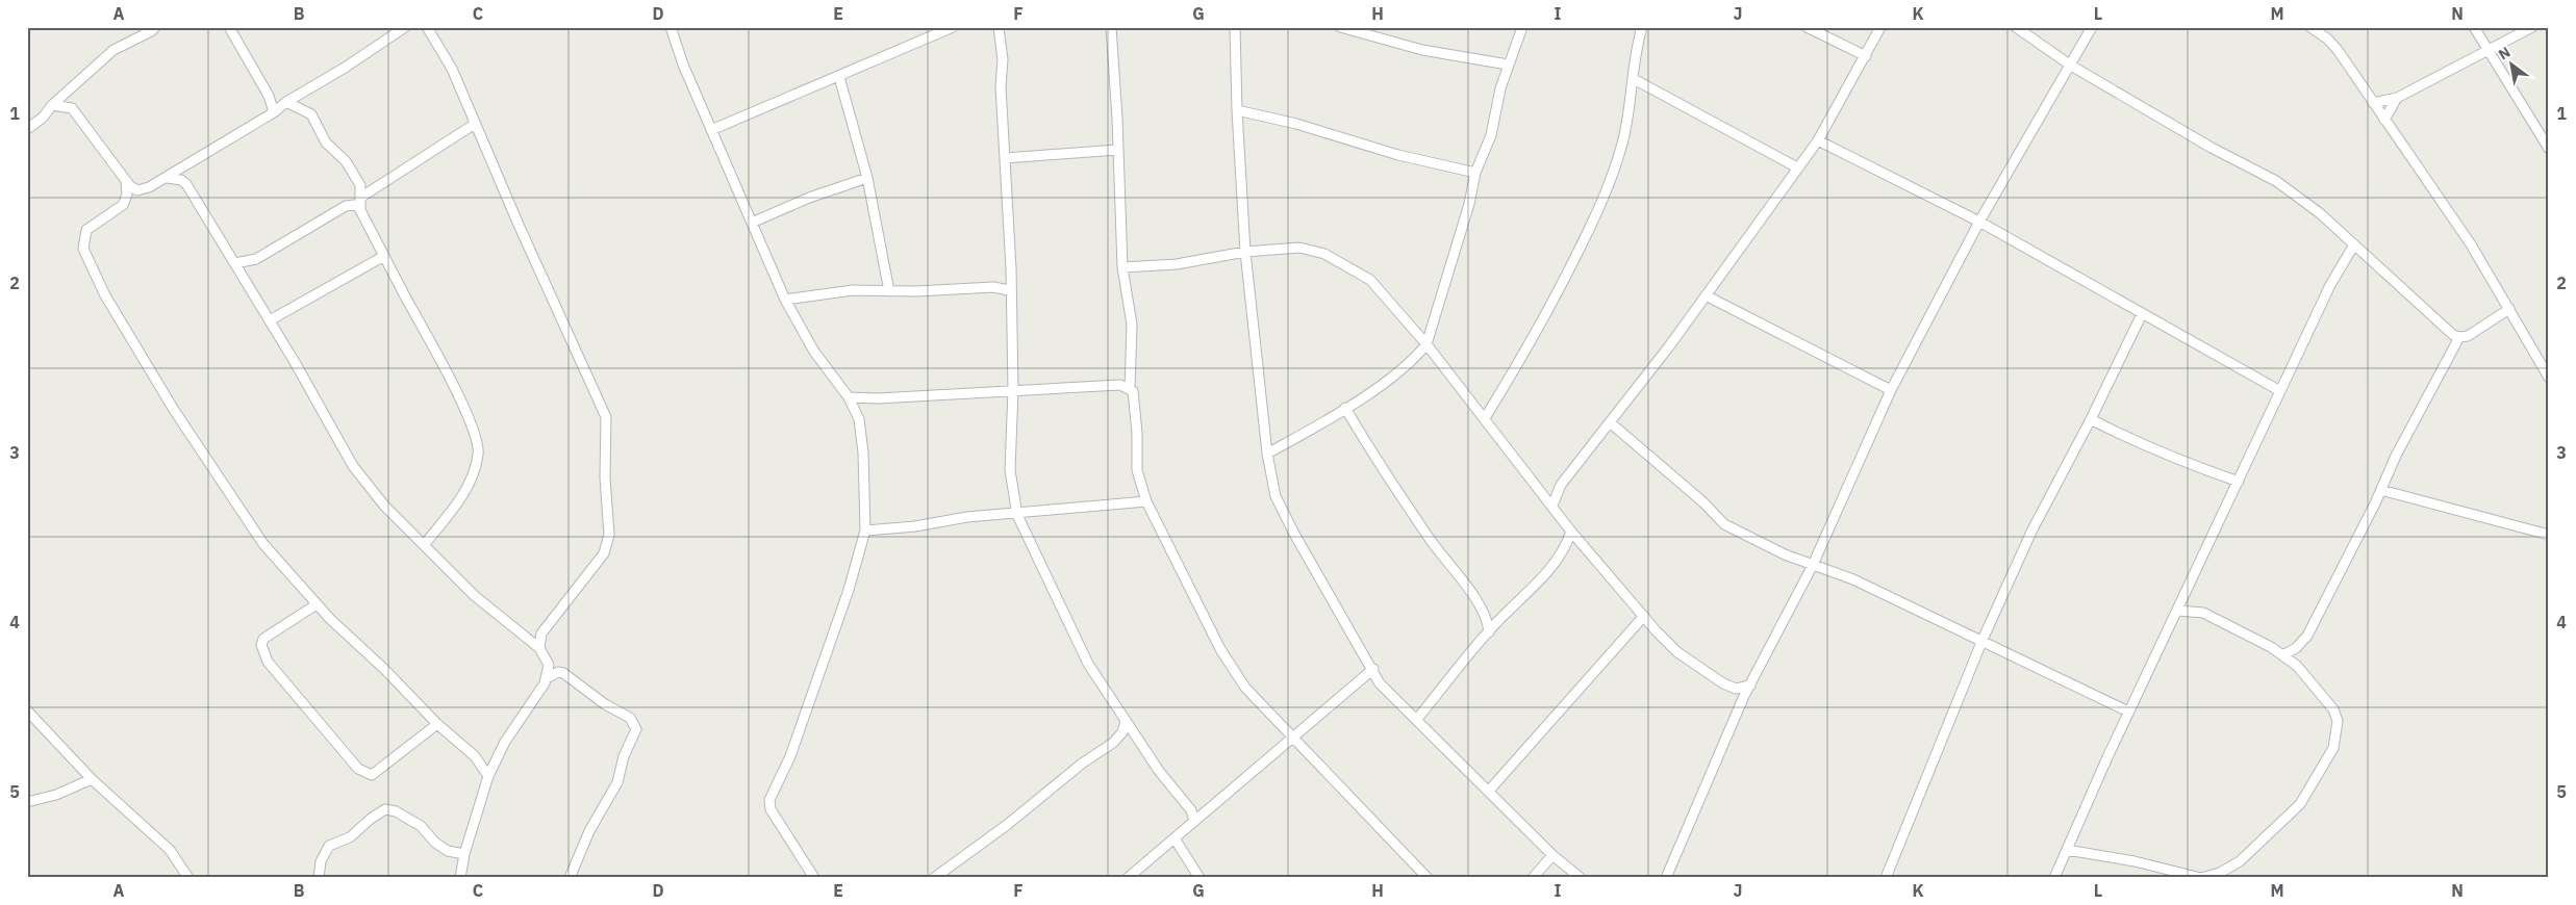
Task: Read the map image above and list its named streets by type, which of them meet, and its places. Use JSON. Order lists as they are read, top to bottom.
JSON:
{
  "north": "top left",
  "grid": {
    "columns": [
      "A",
      "B",
      "C",
      "D",
      "E",
      "F",
      "G",
      "H",
      "I",
      "J",
      "K",
      "L",
      "M",
      "N"
    ],
    "rows": [
      "1",
      "2",
      "3",
      "4",
      "5"
    ]
  }
}
